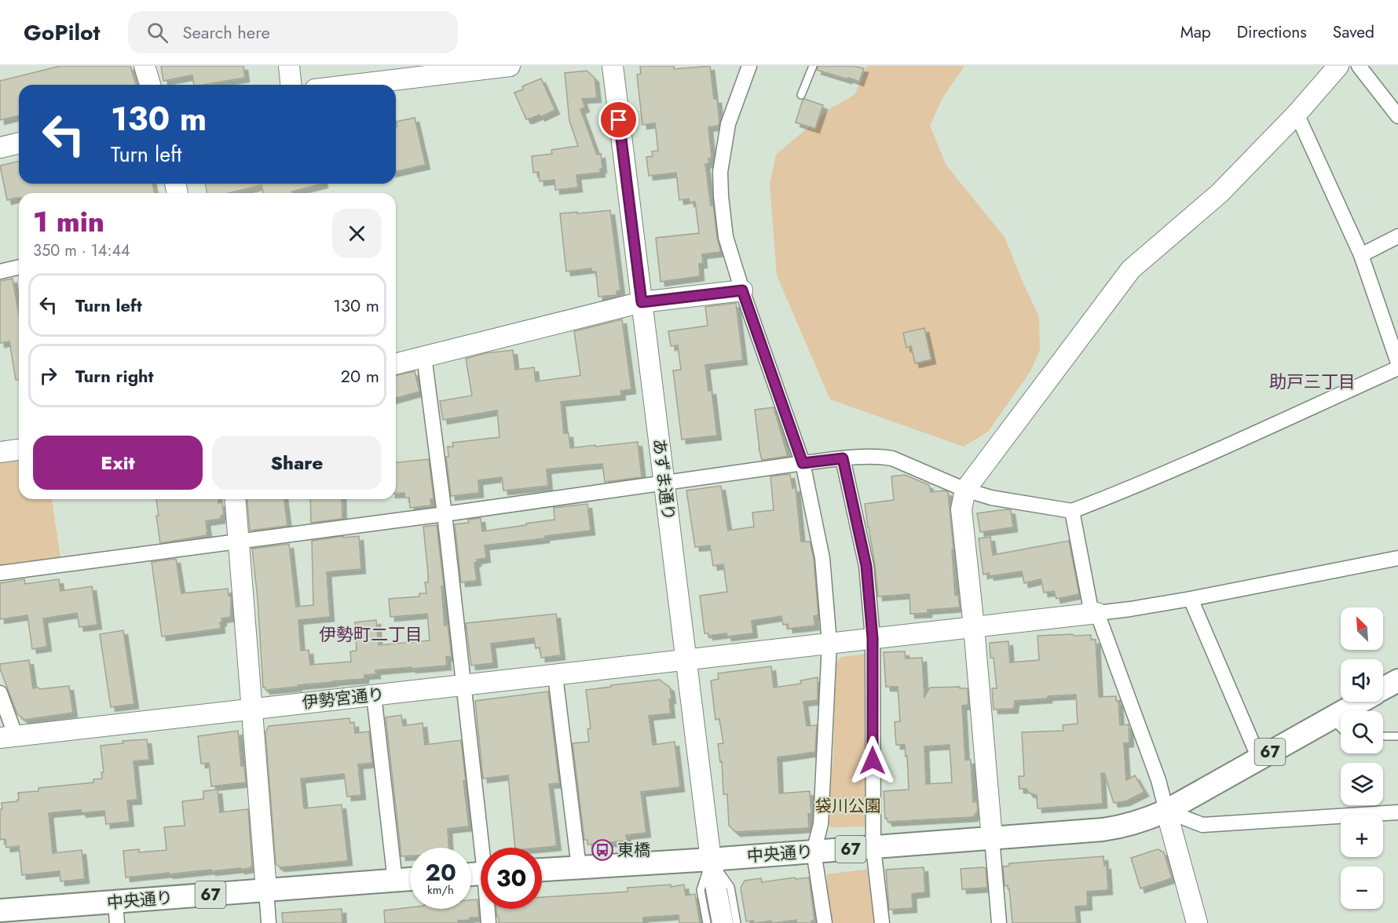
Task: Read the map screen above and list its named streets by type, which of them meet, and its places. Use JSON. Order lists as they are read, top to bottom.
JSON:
{
  "streets": {
    "main road": ["67", "中央通り"],
    "street": ["あずま通り", "伊勢宮通り"]
  },
  "crossings": [
    ["あずま通り", "伊勢宮通り"],
    ["あずま通り", "中央通り"],
    ["67", "中央通り"]
  ],
  "districts": ["助戸三丁目", "伊勢町二丁目"],
  "parks": ["袋川公園"],
  "places": {
    "bus stop": ["東橋"]
  },
  "north": "top left",
  "page": {
    "header": "GoPilot",
    "search": "Search here",
    "nav": ["Map", "Directions", "Saved"],
    "turn": ["130 m", "Turn left"],
    "heading": ["1 min", "350 m · 14:44"],
    "list": [
      {
        "name": "Turn left",
        "value": "130 m"
      },
      {
        "name": "Turn right",
        "value": "20 m"
      }
    ],
    "buttons": ["Exit", "Share"],
    "map_buttons": ["+", "−"],
    "speed": "20 km/h",
    "limit": "30"
  }
}
